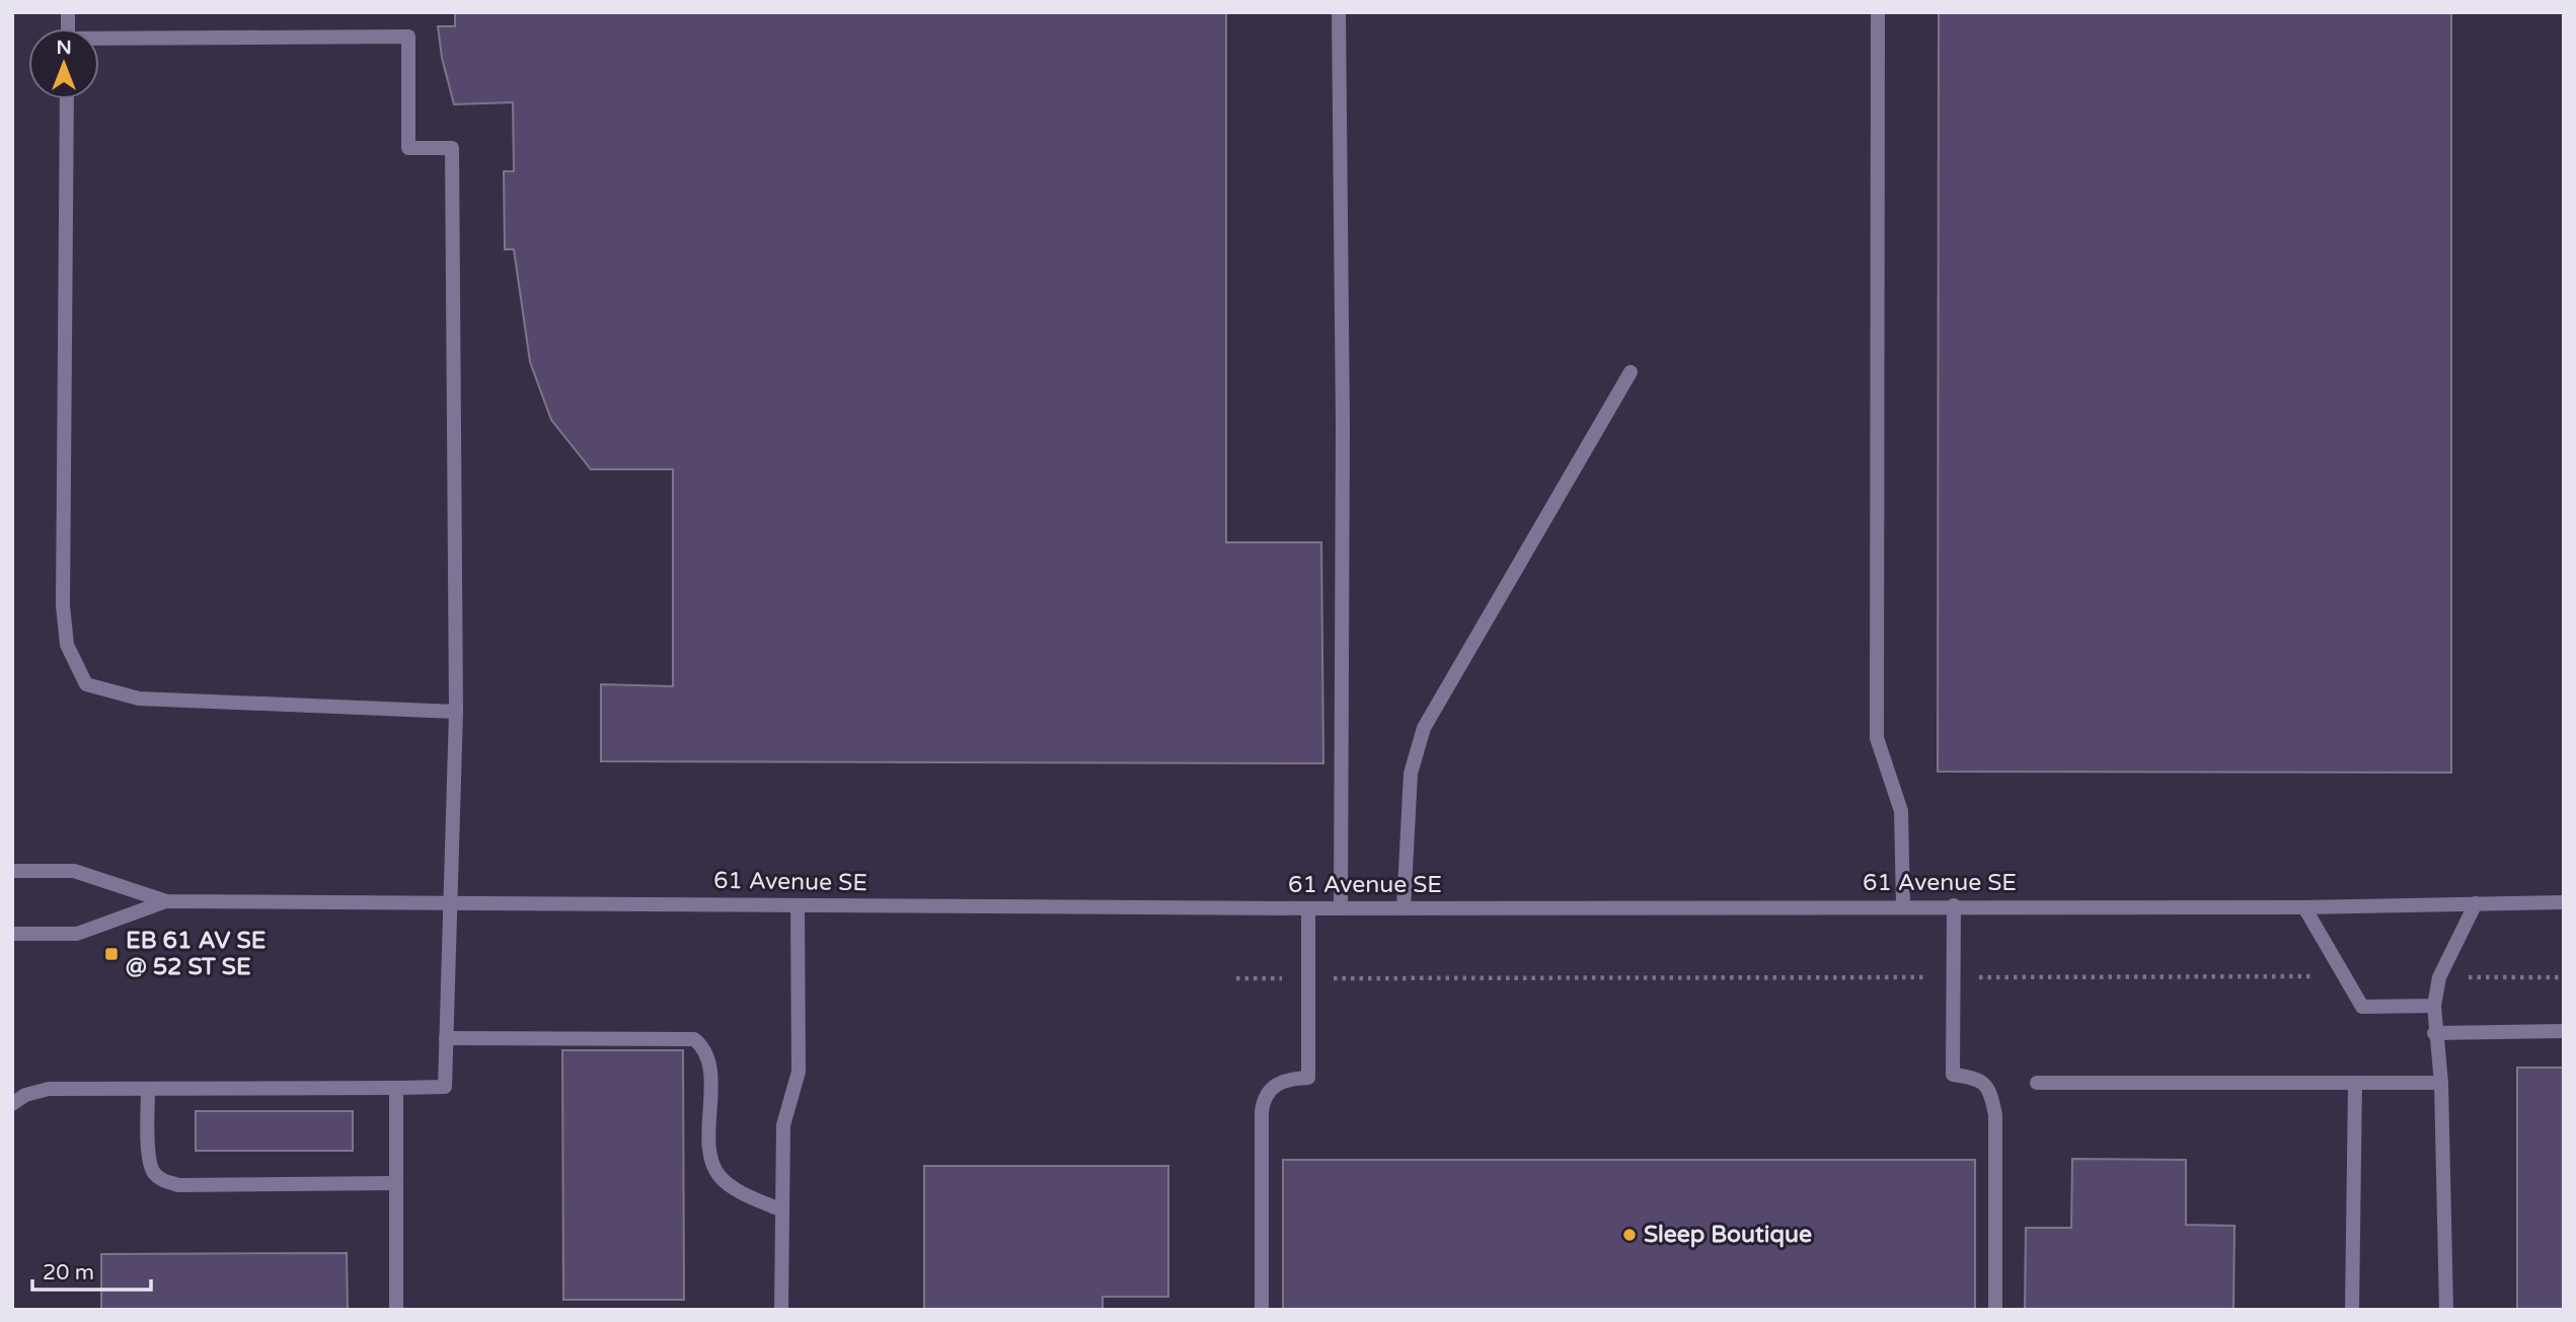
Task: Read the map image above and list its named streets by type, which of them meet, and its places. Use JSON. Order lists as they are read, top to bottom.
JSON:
{
  "streets": {
    "street": ["61 Avenue SE"]
  },
  "places": {
    "transit": ["EB 61 AV SE @ 52 ST SE"],
    "other": ["Sleep Boutique"]
  },
  "scale_bar": "20 m",
  "north": "top"
}
